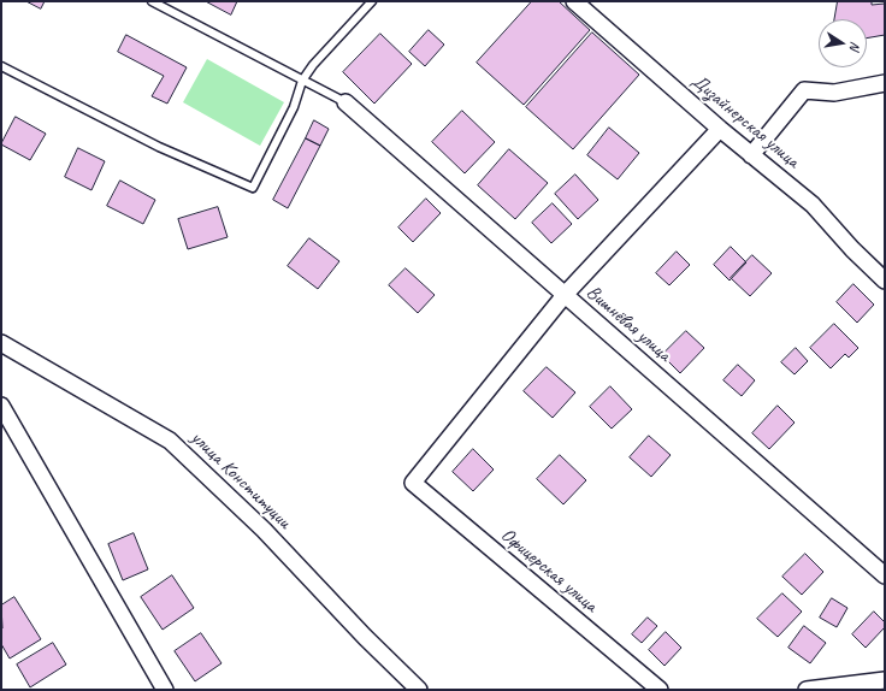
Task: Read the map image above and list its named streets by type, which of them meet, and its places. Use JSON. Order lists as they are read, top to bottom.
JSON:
{
  "streets": {
    "street": [
      "Дизайнерская улица",
      "Вишнёвая улица",
      "улица Конституции",
      "Офицерская улица"
    ]
  },
  "crossings": [
    ["Вишнёвая улица", "Офицерская улица"]
  ],
  "north": "right"
}
